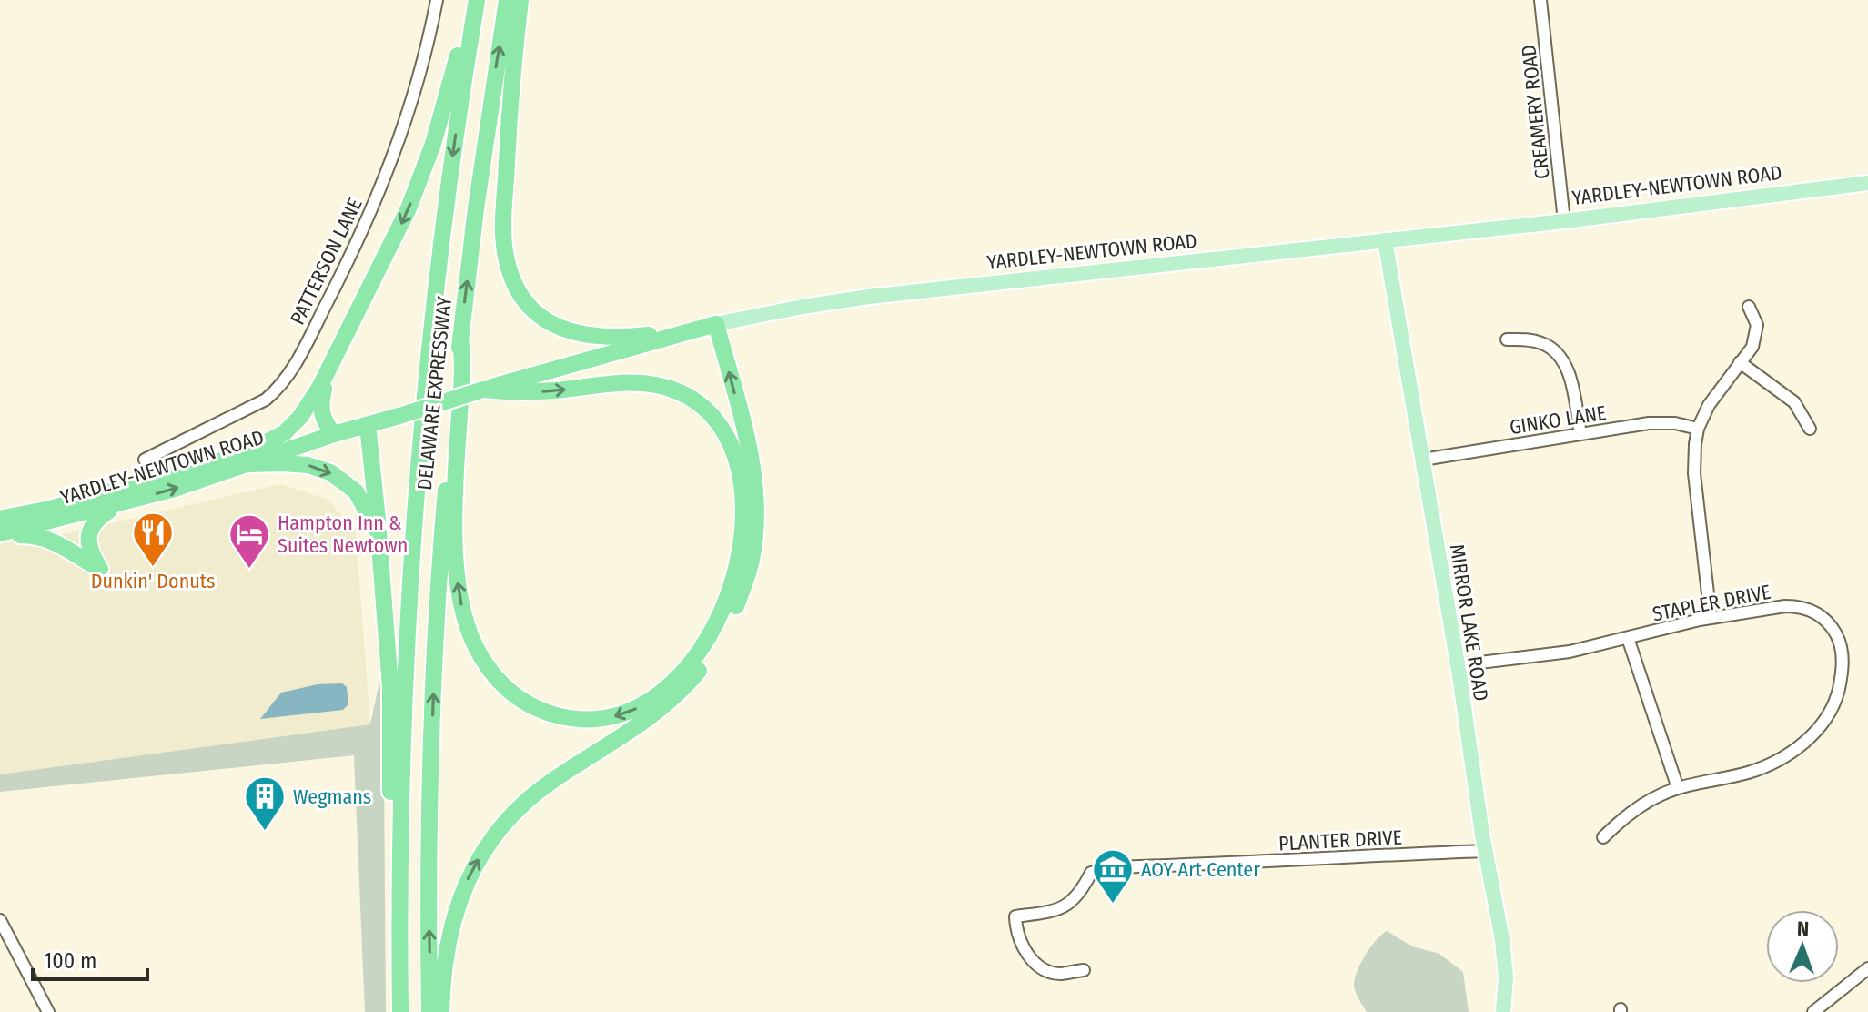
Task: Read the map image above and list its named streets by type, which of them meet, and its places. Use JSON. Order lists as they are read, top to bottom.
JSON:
{
  "streets": {
    "highway": ["YARDLEY-NEWTOWN ROAD", "DELAWARE EXPRESSWAY"],
    "main road": ["MIRROR LAKE ROAD"],
    "street": [
      "CREAMERY ROAD",
      "PATTERSON LANE",
      "GINKO LANE",
      "STAPLER DRIVE",
      "PLANTER DRIVE"
    ]
  },
  "crossings": [
    ["CREAMERY ROAD", "YARDLEY-NEWTOWN ROAD"],
    ["YARDLEY-NEWTOWN ROAD", "MIRROR LAKE ROAD"],
    ["GINKO LANE", "MIRROR LAKE ROAD"],
    ["STAPLER DRIVE", "MIRROR LAKE ROAD"],
    ["MIRROR LAKE ROAD", "PLANTER DRIVE"]
  ],
  "places": {
    "restaurant": ["Dunkin' Donuts"],
    "hotel": ["Hampton Inn & Suites Newtown"],
    "building": ["Wegmans"],
    "museum": ["AOY Art Center"]
  },
  "scale_bar": "100 m",
  "north": "top"
}
